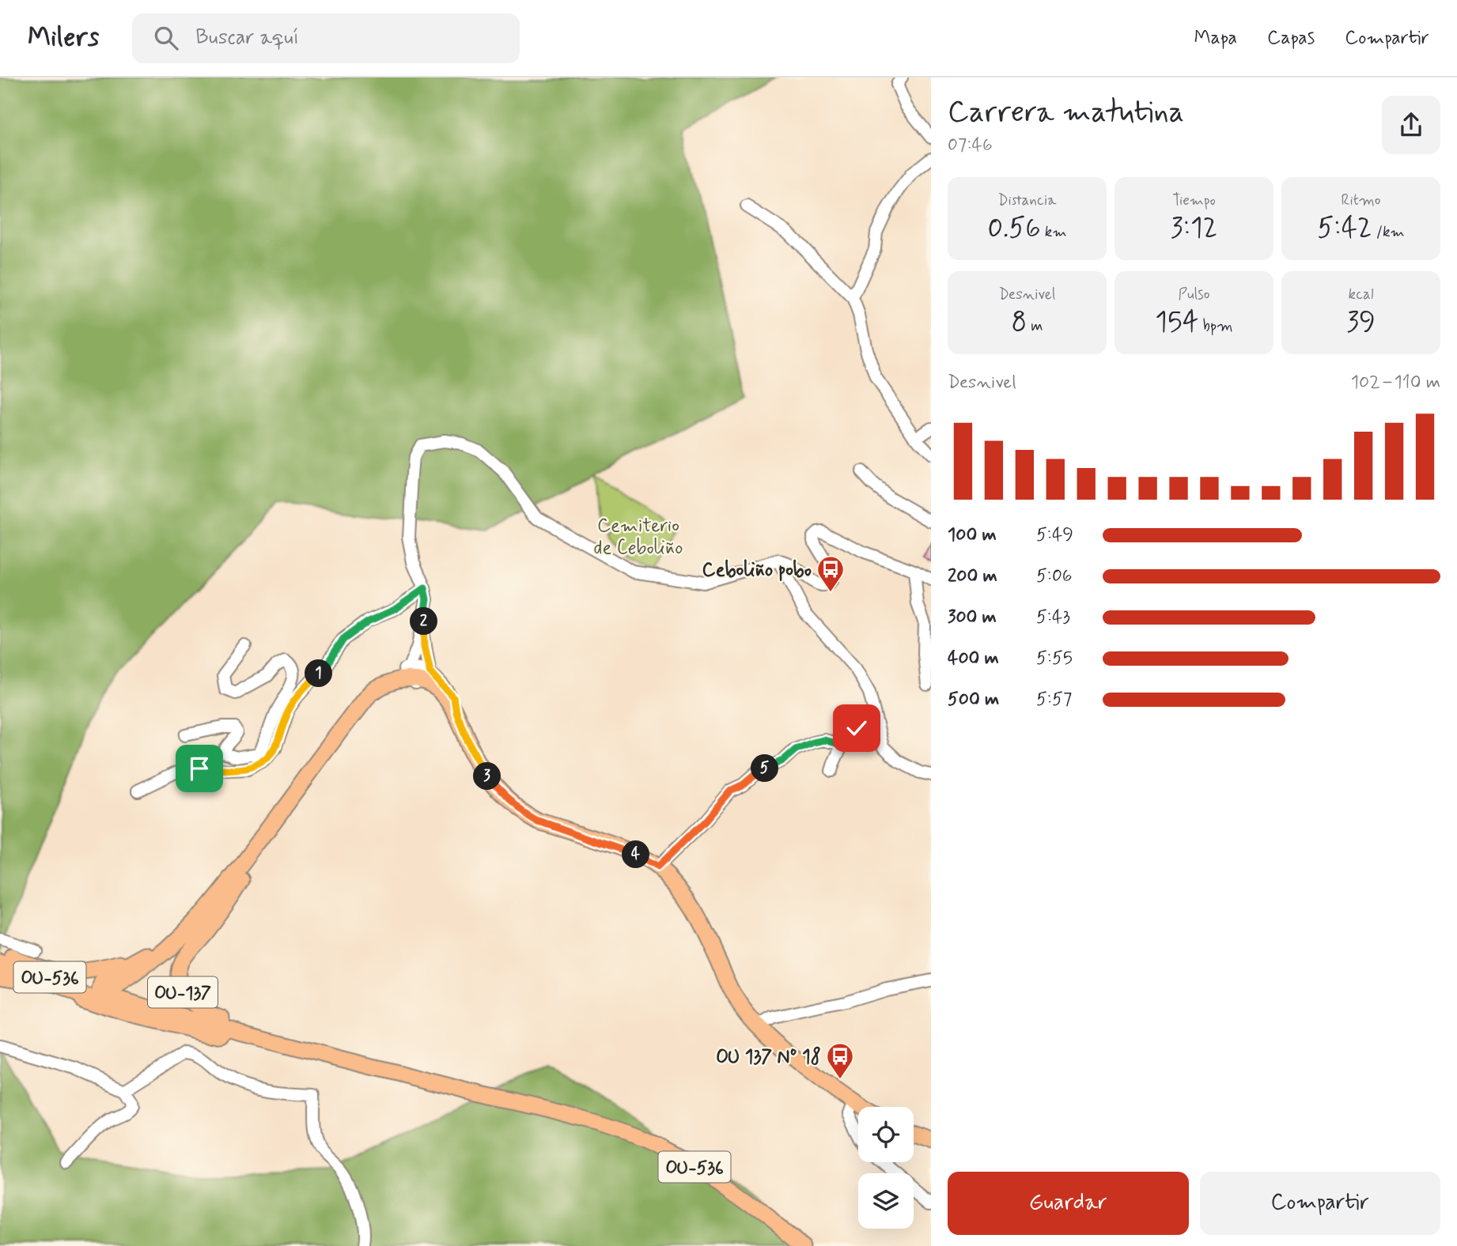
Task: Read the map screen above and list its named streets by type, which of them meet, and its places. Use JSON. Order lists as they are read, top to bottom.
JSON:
{
  "streets": {
    "main road": ["OU-536", "OU-137"]
  },
  "crossings": [
    ["OU-536", "OU-137"]
  ],
  "parks": ["Cemiterio de Ceboliño"],
  "places": {
    "bus stop": ["Ceboliño pobo", "OU 137 Nº 18"]
  },
  "page": {
    "header": "Milers",
    "search": "Buscar aquí",
    "nav": ["Mapa", "Capas", "Compartir"],
    "heading": ["Carrera matutina", "07:46"],
    "stats": [
      ["Distancia", "0.56 km"],
      ["Tiempo", "3:12"],
      ["Ritmo", "5:42 /km"],
      ["Desnivel", "8 m"],
      ["Pulso", "154 bpm"],
      ["kcal", "39"]
    ],
    "chart": ["Desnivel", "102–110 m"],
    "list": [
      {
        "name": "100 m",
        "note": "5:49"
      },
      {
        "name": "200 m",
        "note": "5:06"
      },
      {
        "name": "300 m",
        "note": "5:43"
      },
      {
        "name": "400 m",
        "note": "5:55"
      },
      {
        "name": "500 m",
        "note": "5:57"
      }
    ],
    "pins": [
      "2",
      "1",
      "5",
      "3",
      "4"
    ],
    "buttons": ["Guardar", "Compartir"]
  }
}
